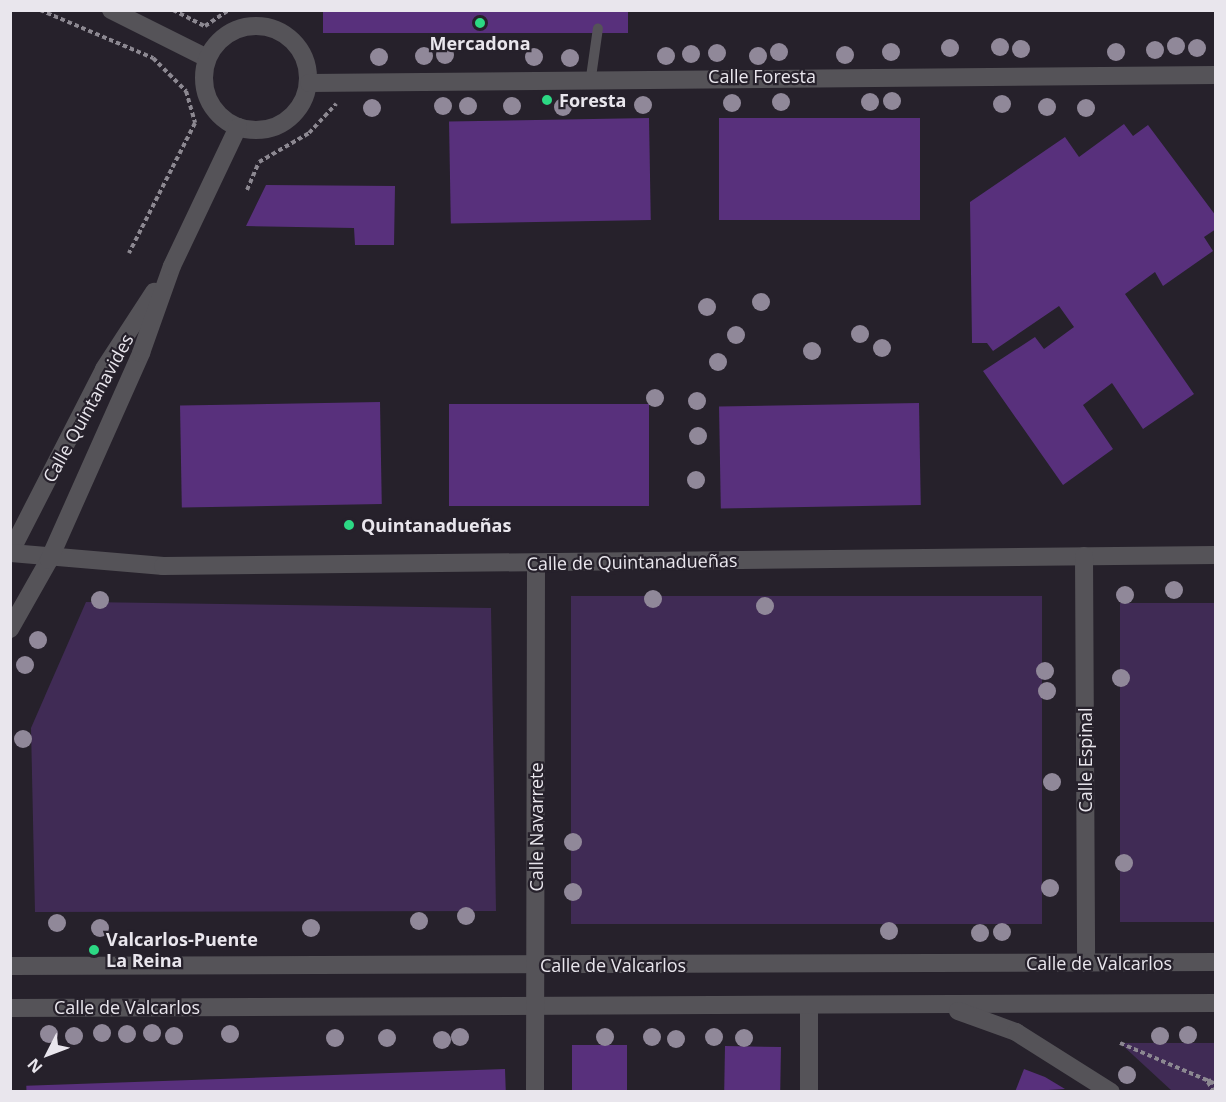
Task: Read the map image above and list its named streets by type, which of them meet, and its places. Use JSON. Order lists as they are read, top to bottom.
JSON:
{
  "streets": {
    "street": [
      "Calle Foresta",
      "Calle Quintanavides",
      "Calle de Quintanadueñas",
      "Calle Espinal",
      "Calle Navarrete",
      "Calle de Valcarlos"
    ]
  },
  "crossings": [
    ["Calle Foresta", "Calle Quintanavides"],
    ["Calle Quintanavides", "Calle de Quintanadueñas"],
    ["Calle de Quintanadueñas", "Calle Espinal"],
    ["Calle de Quintanadueñas", "Calle Navarrete"],
    ["Calle Espinal", "Calle de Valcarlos"],
    ["Calle Navarrete", "Calle de Valcarlos"]
  ],
  "places": [
    "Mercadona",
    "Foresta",
    "Quintanadueñas",
    "Valcarlos-Puente La Reina"
  ],
  "north": "bottom left"
}
